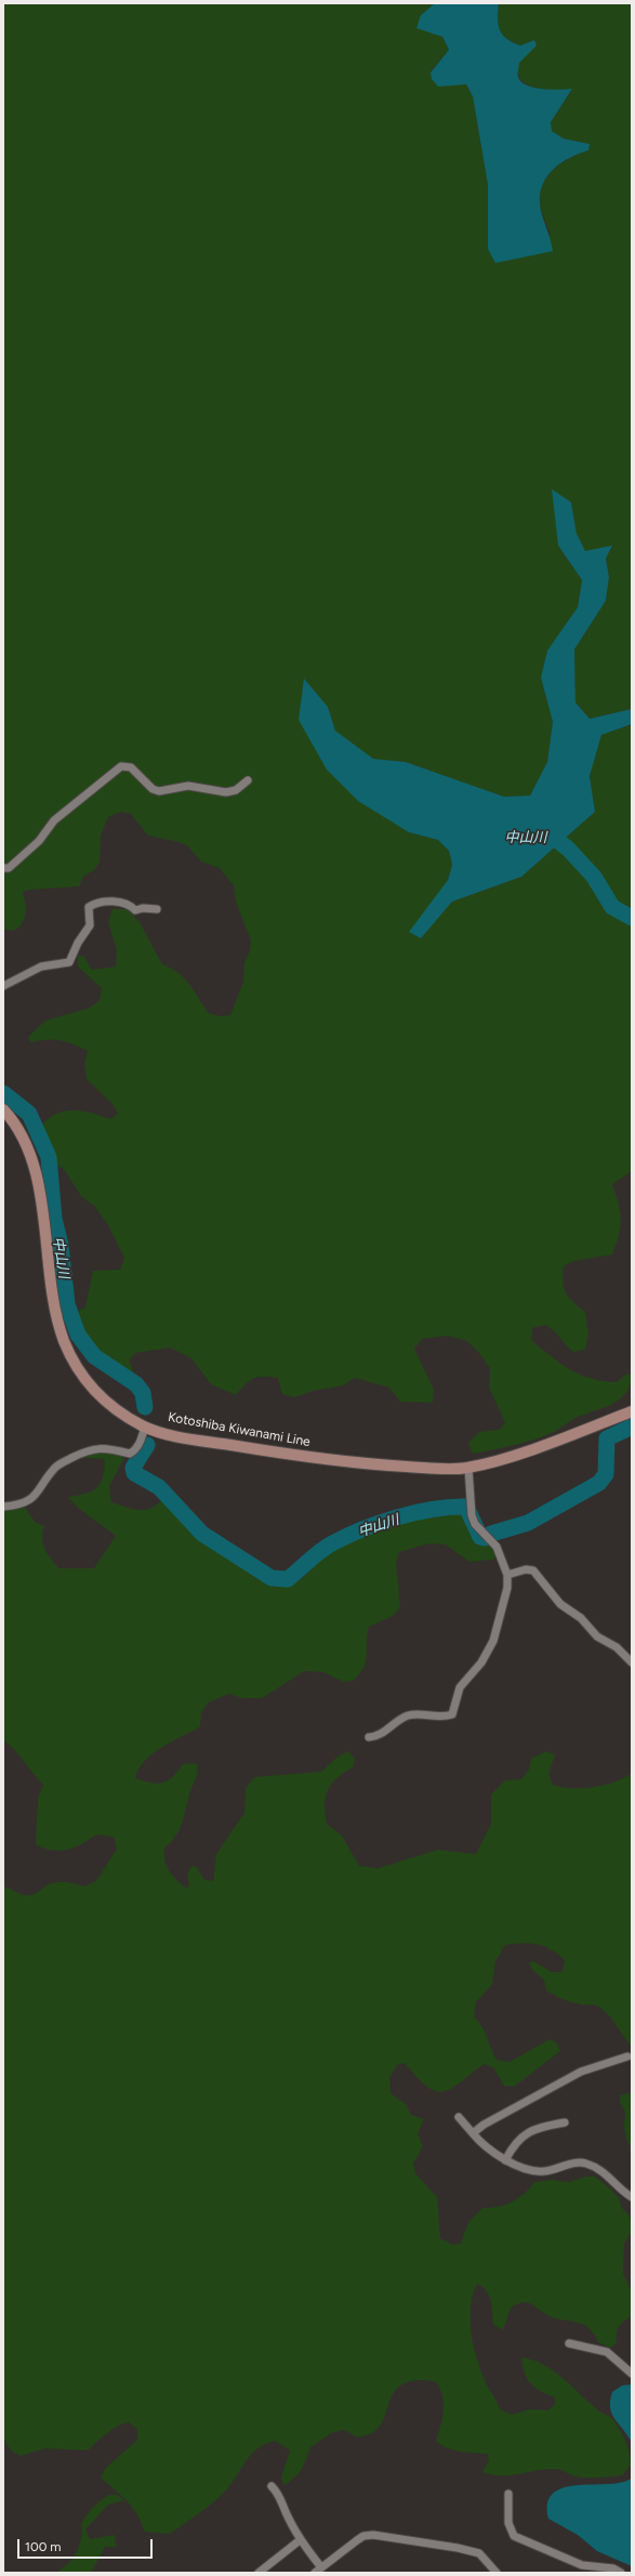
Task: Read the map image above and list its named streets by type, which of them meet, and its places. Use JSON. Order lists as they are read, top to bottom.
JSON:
{
  "streets": {
    "main road": ["Kotoshiba Kiwanami Line"]
  },
  "water": ["中山川"],
  "scale_bar": "100 m"
}
